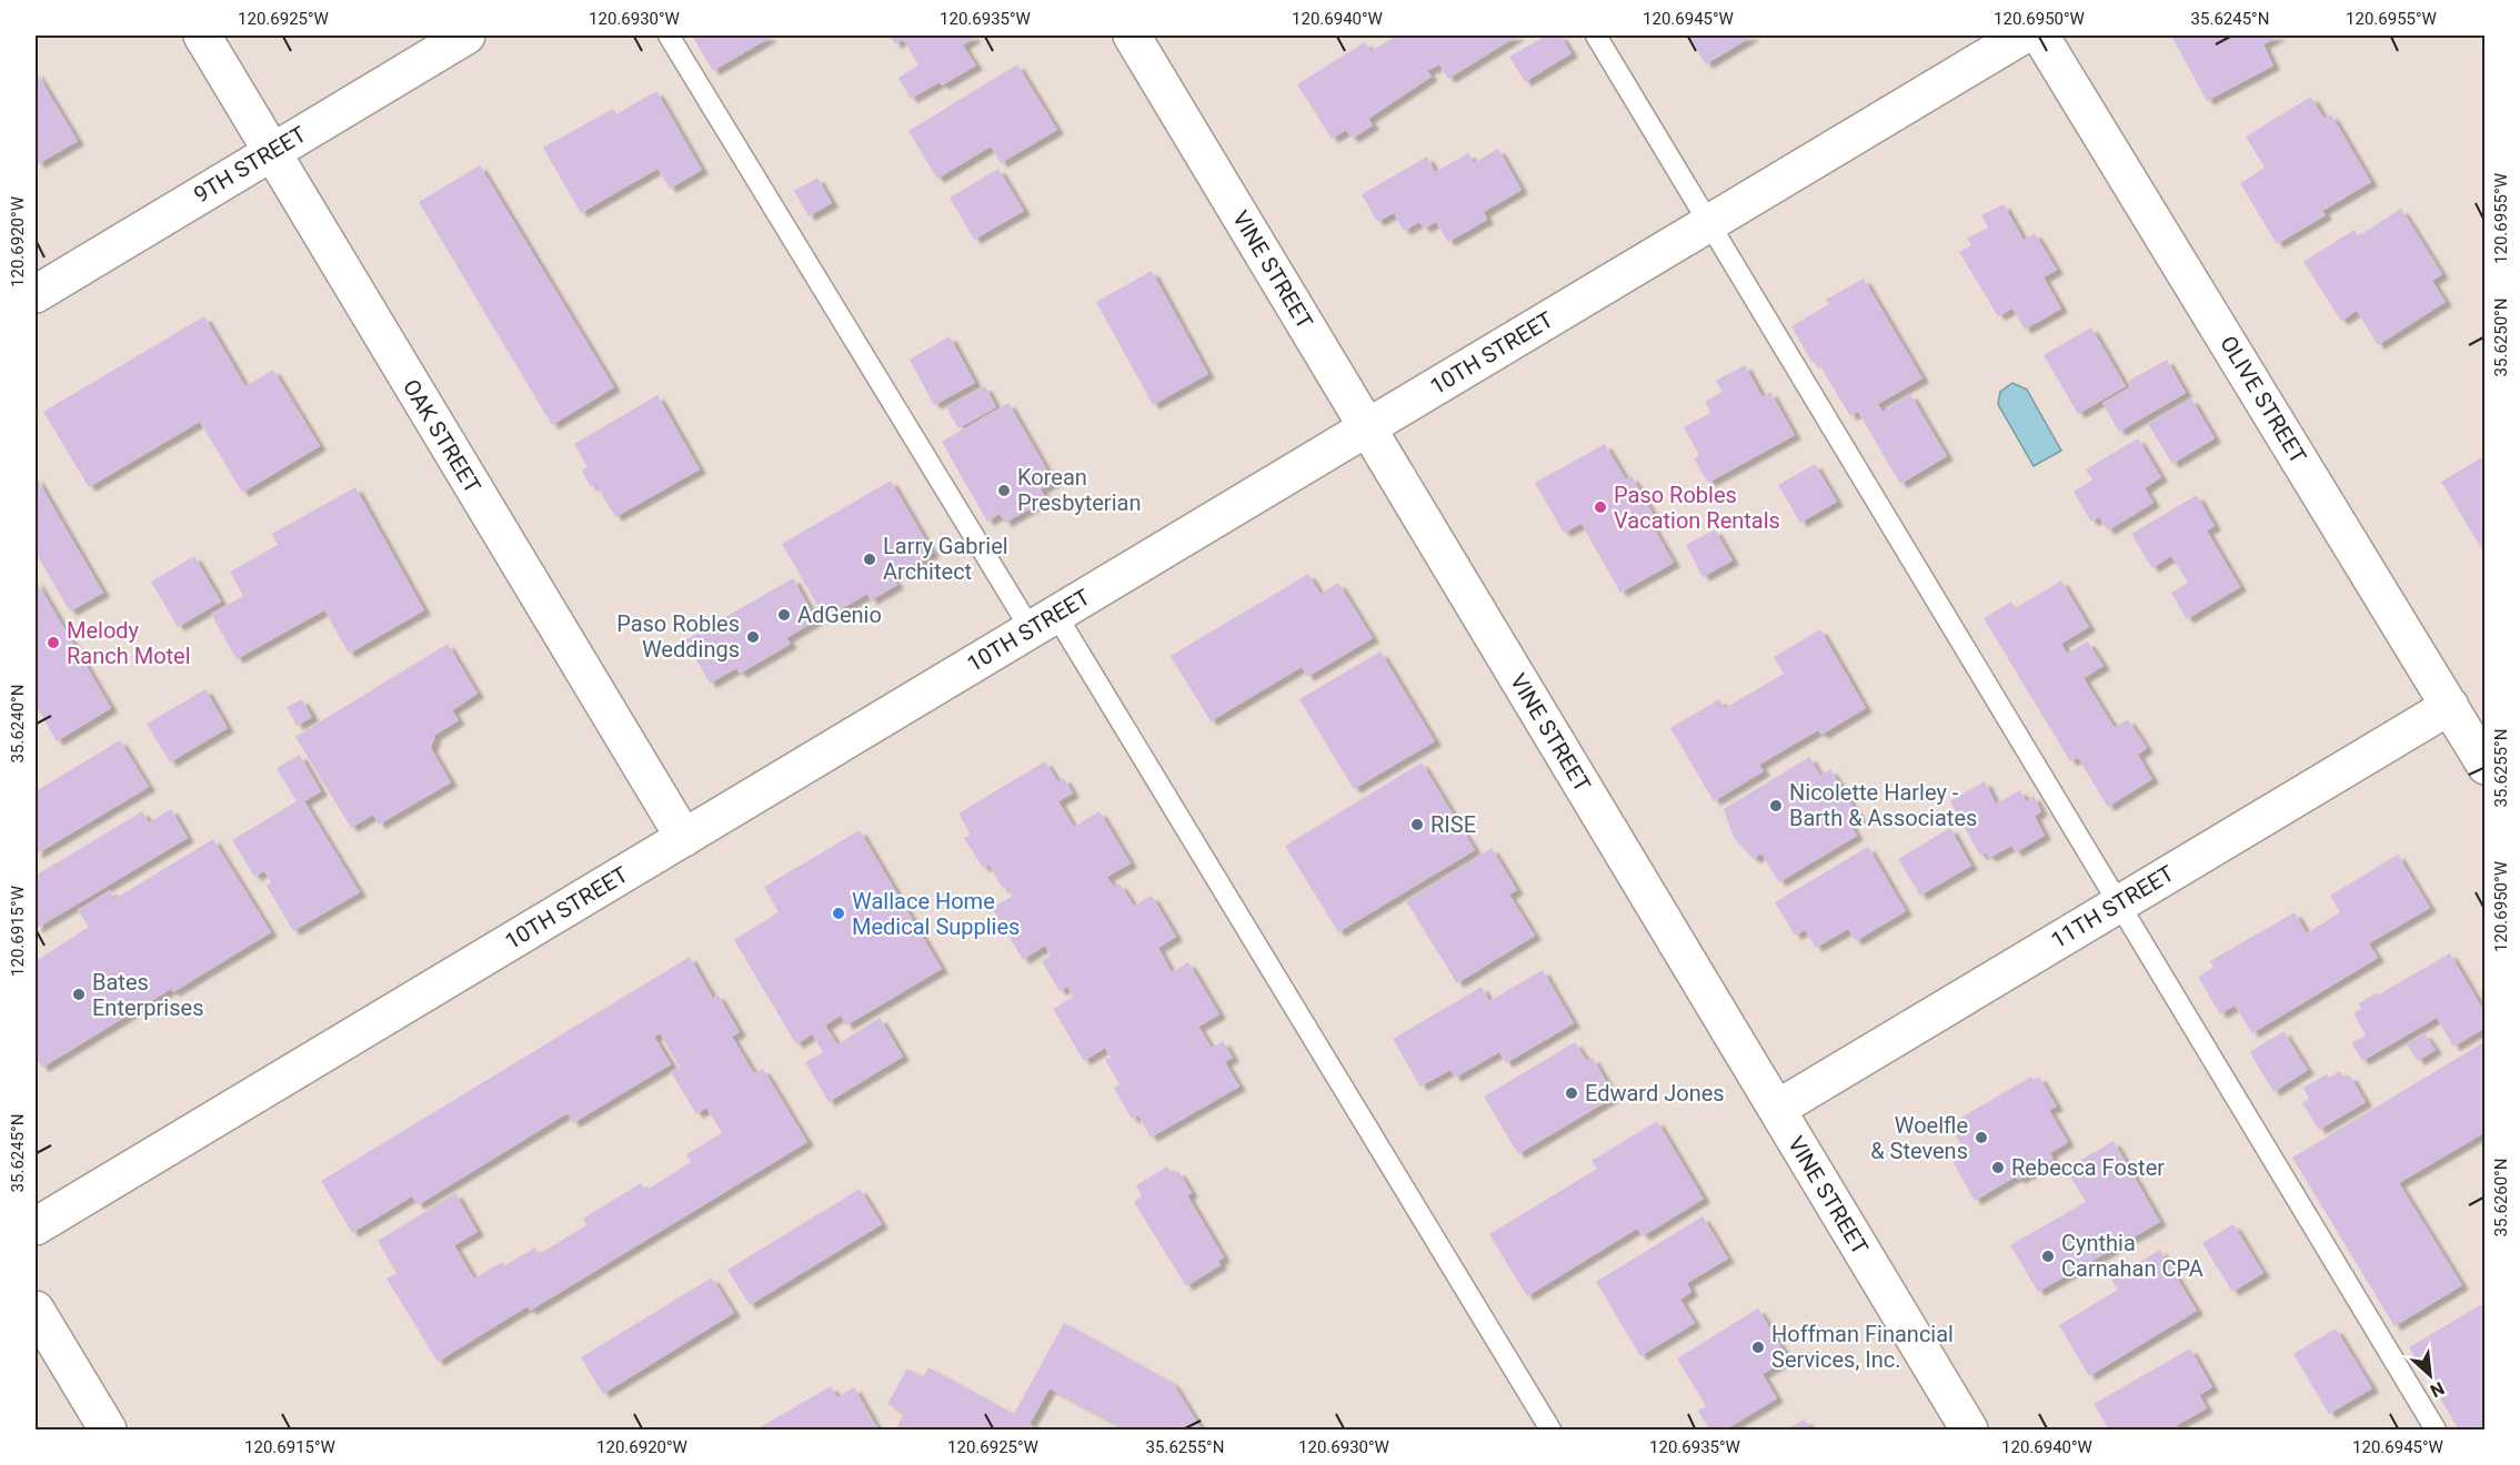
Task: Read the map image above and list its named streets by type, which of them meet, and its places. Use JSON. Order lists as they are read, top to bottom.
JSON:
{
  "streets": {
    "street": [
      "9TH STREET",
      "VINE STREET",
      "10TH STREET",
      "OLIVE STREET",
      "OAK STREET",
      "11TH STREET"
    ]
  },
  "crossings": [
    ["9TH STREET", "OAK STREET"],
    ["VINE STREET", "10TH STREET"],
    ["VINE STREET", "11TH STREET"],
    ["10TH STREET", "OAK STREET"],
    ["OLIVE STREET", "11TH STREET"]
  ],
  "places": [
    "Korean Presbyterian",
    "Paso Robles Vacation Rentals",
    "Larry Gabriel Architect",
    "AdGenio",
    "Paso Robles Weddings",
    "Melody Ranch Motel",
    "Nicolette Harley - Barth & Associates",
    "RISE",
    "Wallace Home Medical Supplies",
    "Bates Enterprises",
    "Edward Jones",
    "Woelfle & Stevens",
    "Rebecca Foster",
    "Cynthia Carnahan CPA",
    "Hoffman Financial Services, Inc."
  ],
  "north": "bottom right",
  "coordinates": [
    "120.6925°W",
    "120.6930°W",
    "120.6935°W",
    "120.6940°W",
    "120.6945°W",
    "120.6950°W",
    "35.6245°N",
    "120.6955°W",
    "120.6920°W",
    "35.6250°N",
    "35.6240°N",
    "35.6255°N",
    "120.6915°W",
    "35.6260°N"
  ]
}
